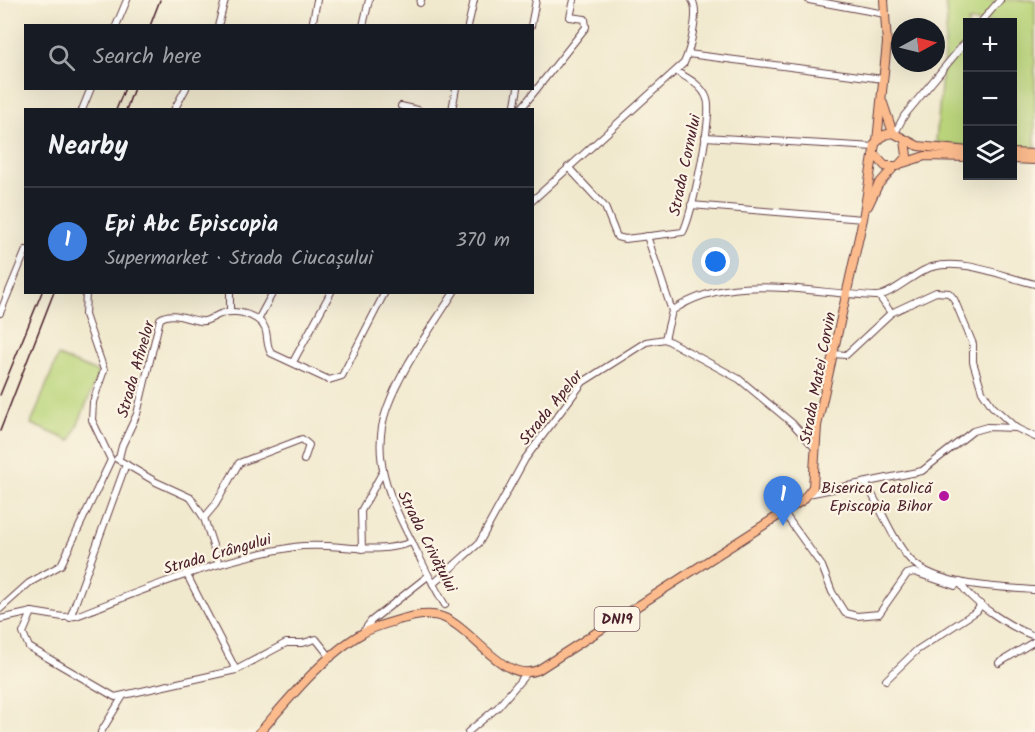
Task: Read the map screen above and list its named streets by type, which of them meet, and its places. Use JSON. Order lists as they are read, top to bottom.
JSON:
{
  "streets": {
    "main road": ["Strada Matei Corvin", "DN19"],
    "street": [
      "Strada Cornului",
      "Strada Afinelor",
      "Strada Apelor",
      "Strada Crivățului",
      "Strada Crângului"
    ]
  },
  "crossings": [
    ["Strada Matei Corvin", "DN19"],
    ["Strada Apelor", "Strada Crivățului"],
    ["Strada Crivățului", "Strada Crângului"]
  ],
  "places": ["Biserica Catolică Episcopia Bihor"],
  "north": "right",
  "page": {
    "map_buttons": ["+", "−"],
    "search": "Search here",
    "heading": "Nearby",
    "list": [
      {
        "mark": "1",
        "name": "Epi Abc Episcopia",
        "note": "Supermarket · Strada Ciucașului",
        "value": "370 m"
      }
    ],
    "pins": "1"
  }
}
